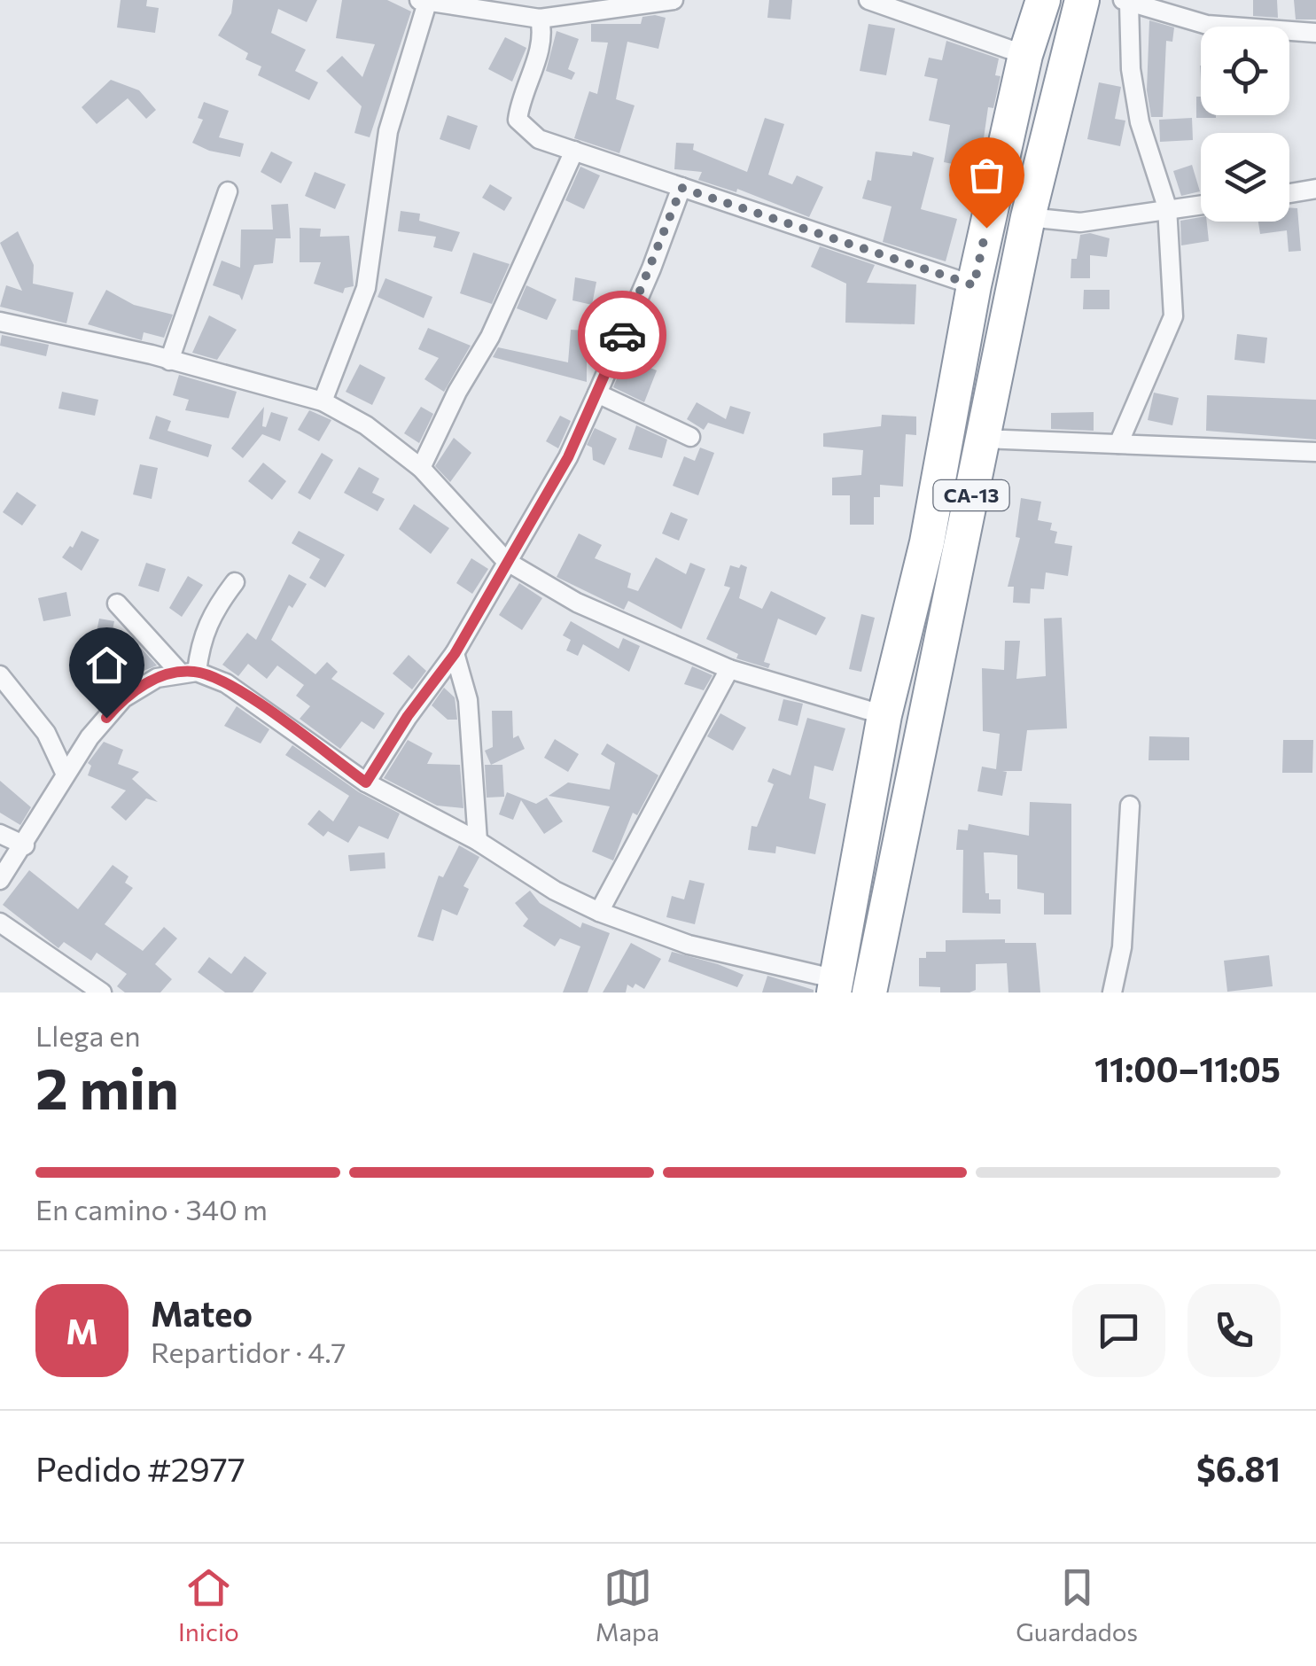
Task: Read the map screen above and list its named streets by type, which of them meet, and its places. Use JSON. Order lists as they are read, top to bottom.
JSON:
{
  "streets": {
    "highway": ["CA-13"]
  },
  "page": {
    "heading": ["2 min", "Llega en", "11:00–11:05"],
    "panel": [
      "Mateo",
      "Repartidor · 4.7",
      "Pedido #2977",
      "$6.81"
    ],
    "bar": "En camino · 340 m",
    "round": "M",
    "tabs": ["Inicio", "Mapa", "Guardados"]
  }
}
